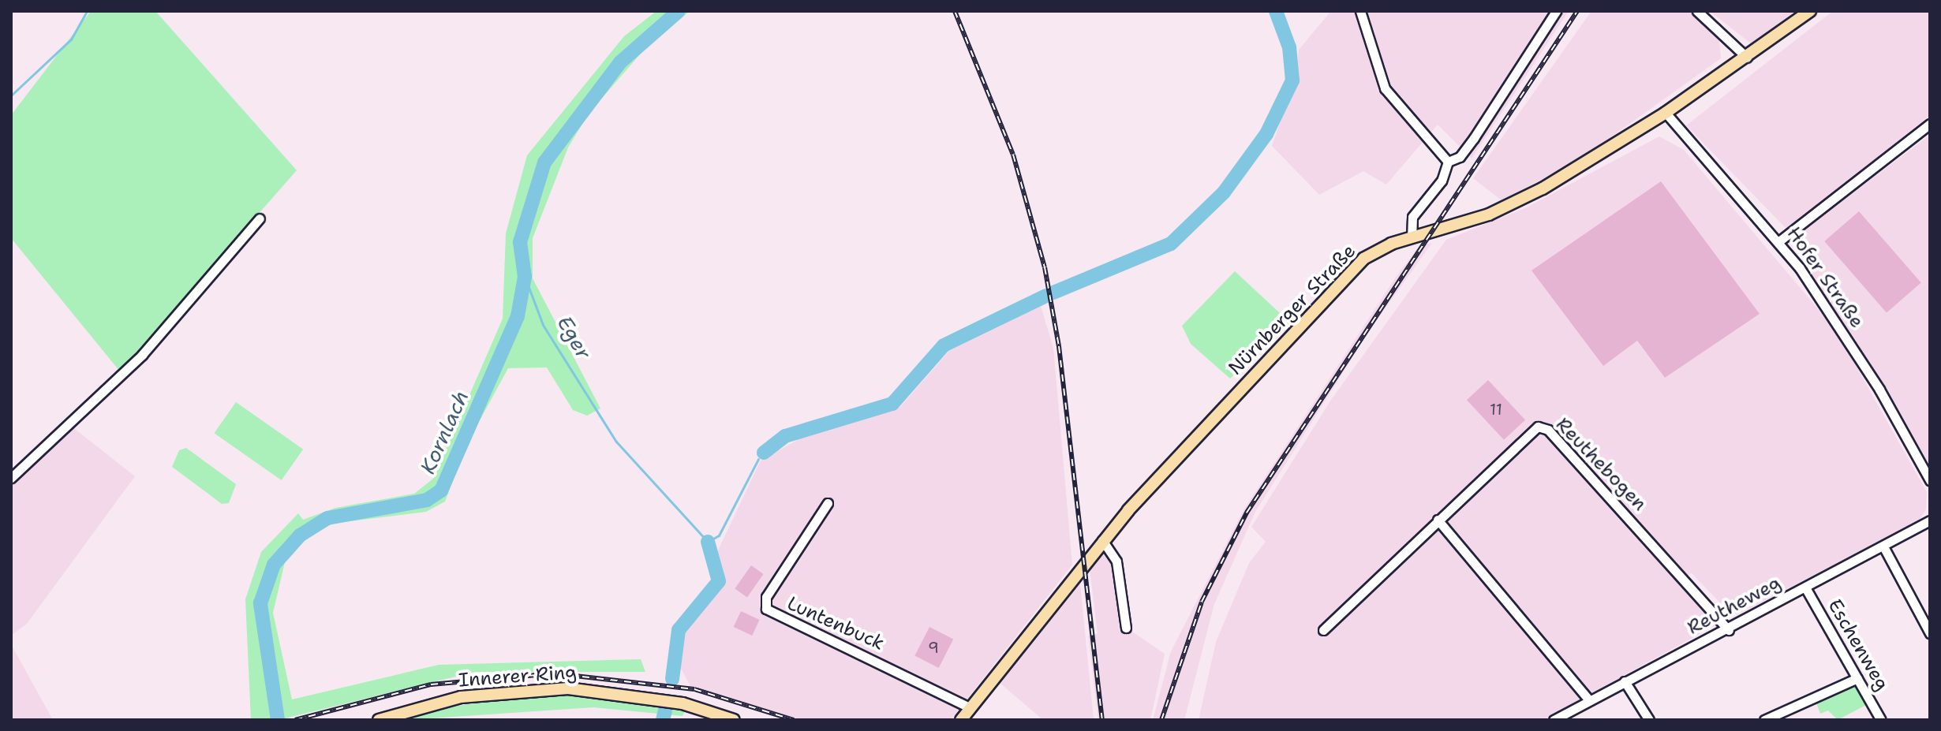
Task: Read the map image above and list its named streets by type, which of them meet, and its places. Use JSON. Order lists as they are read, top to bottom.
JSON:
{
  "streets": {
    "main road": ["Nürnberger Straße", "Innerer Ring"],
    "street": [
      "Hofer Straße",
      "Reuthebogen",
      "Reutheweg",
      "Luntenbuck",
      "Eschenweg"
    ]
  },
  "crossings": [
    ["Hofer Straße", "Nürnberger Straße"],
    ["Nürnberger Straße", "Luntenbuck"],
    ["Reuthebogen", "Reutheweg"],
    ["Reutheweg", "Eschenweg"]
  ],
  "water": ["Eger", "Kornlach"],
  "house_numbers": ["11", "9"]
}
